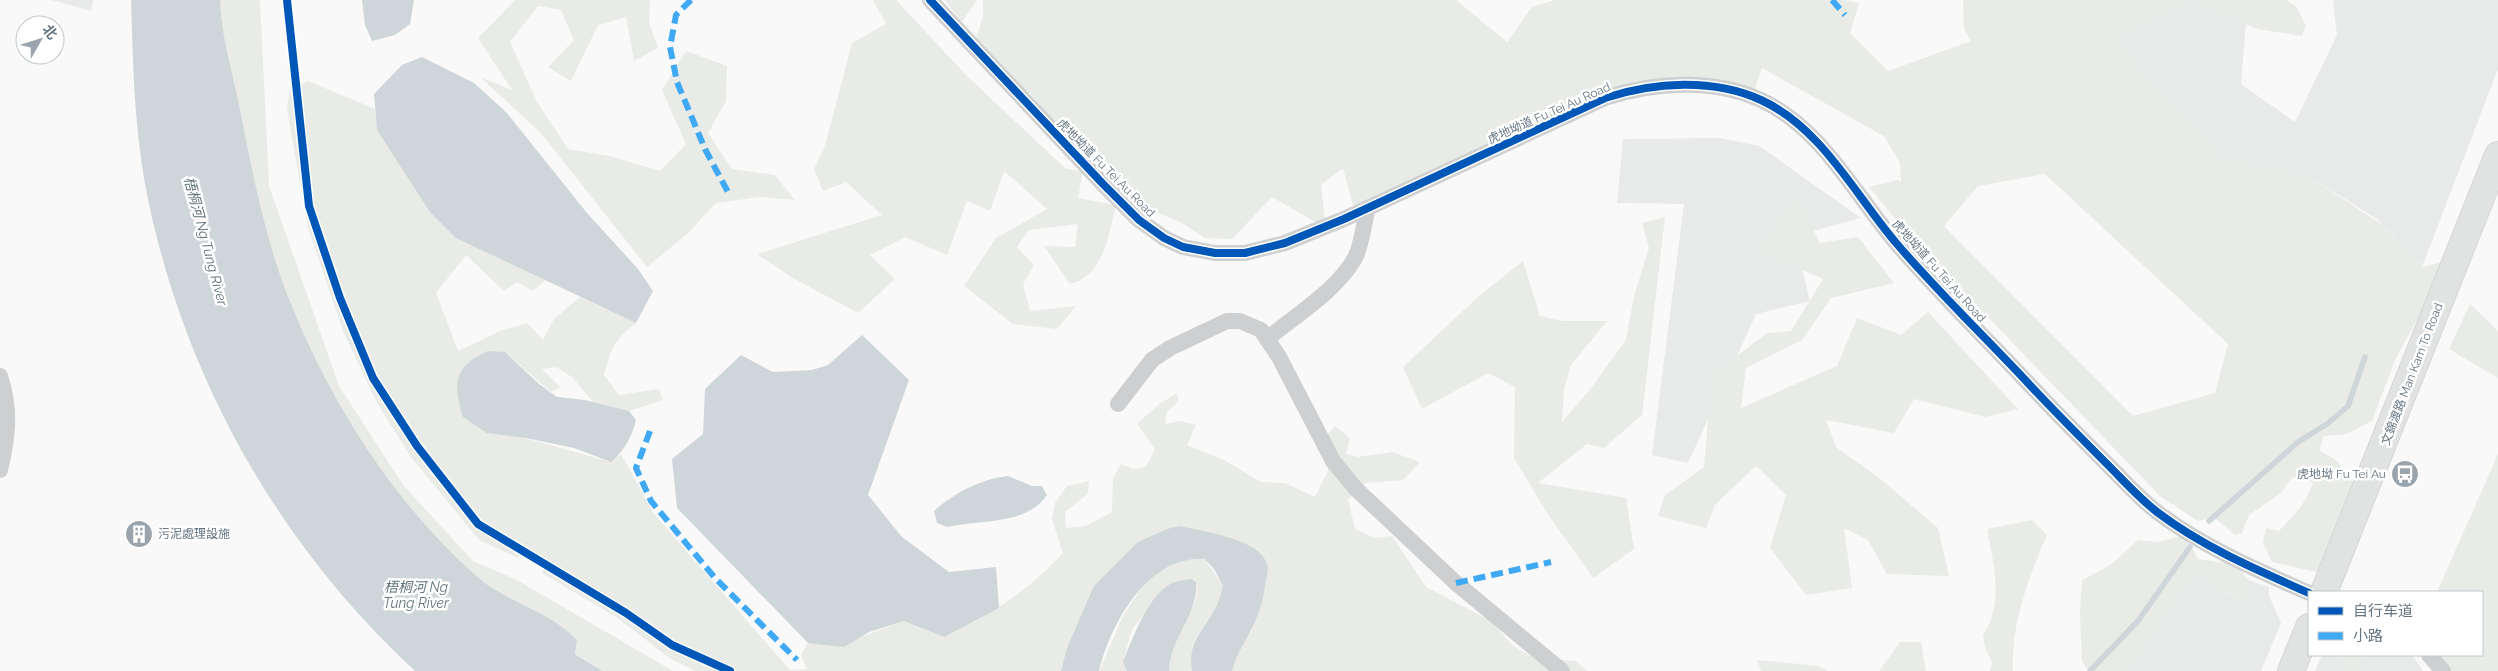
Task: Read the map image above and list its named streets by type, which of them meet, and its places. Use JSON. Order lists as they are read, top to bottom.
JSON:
{
  "streets": {
    "main road": ["文錦渡路 Man Kam To Road"],
    "street": ["虎地坳道 Fu Tei Au Road"]
  },
  "crossings": [
    ["虎地坳道 Fu Tei Au Road", "文錦渡路 Man Kam To Road"]
  ],
  "water": ["梧桐河 Ng Tung River"],
  "places": {
    "bus stop": ["虎地坳 Fu Tei Au"],
    "building": ["污泥處理設施"]
  },
  "legend": ["自行车道", "小路"],
  "north": "top right"
}
